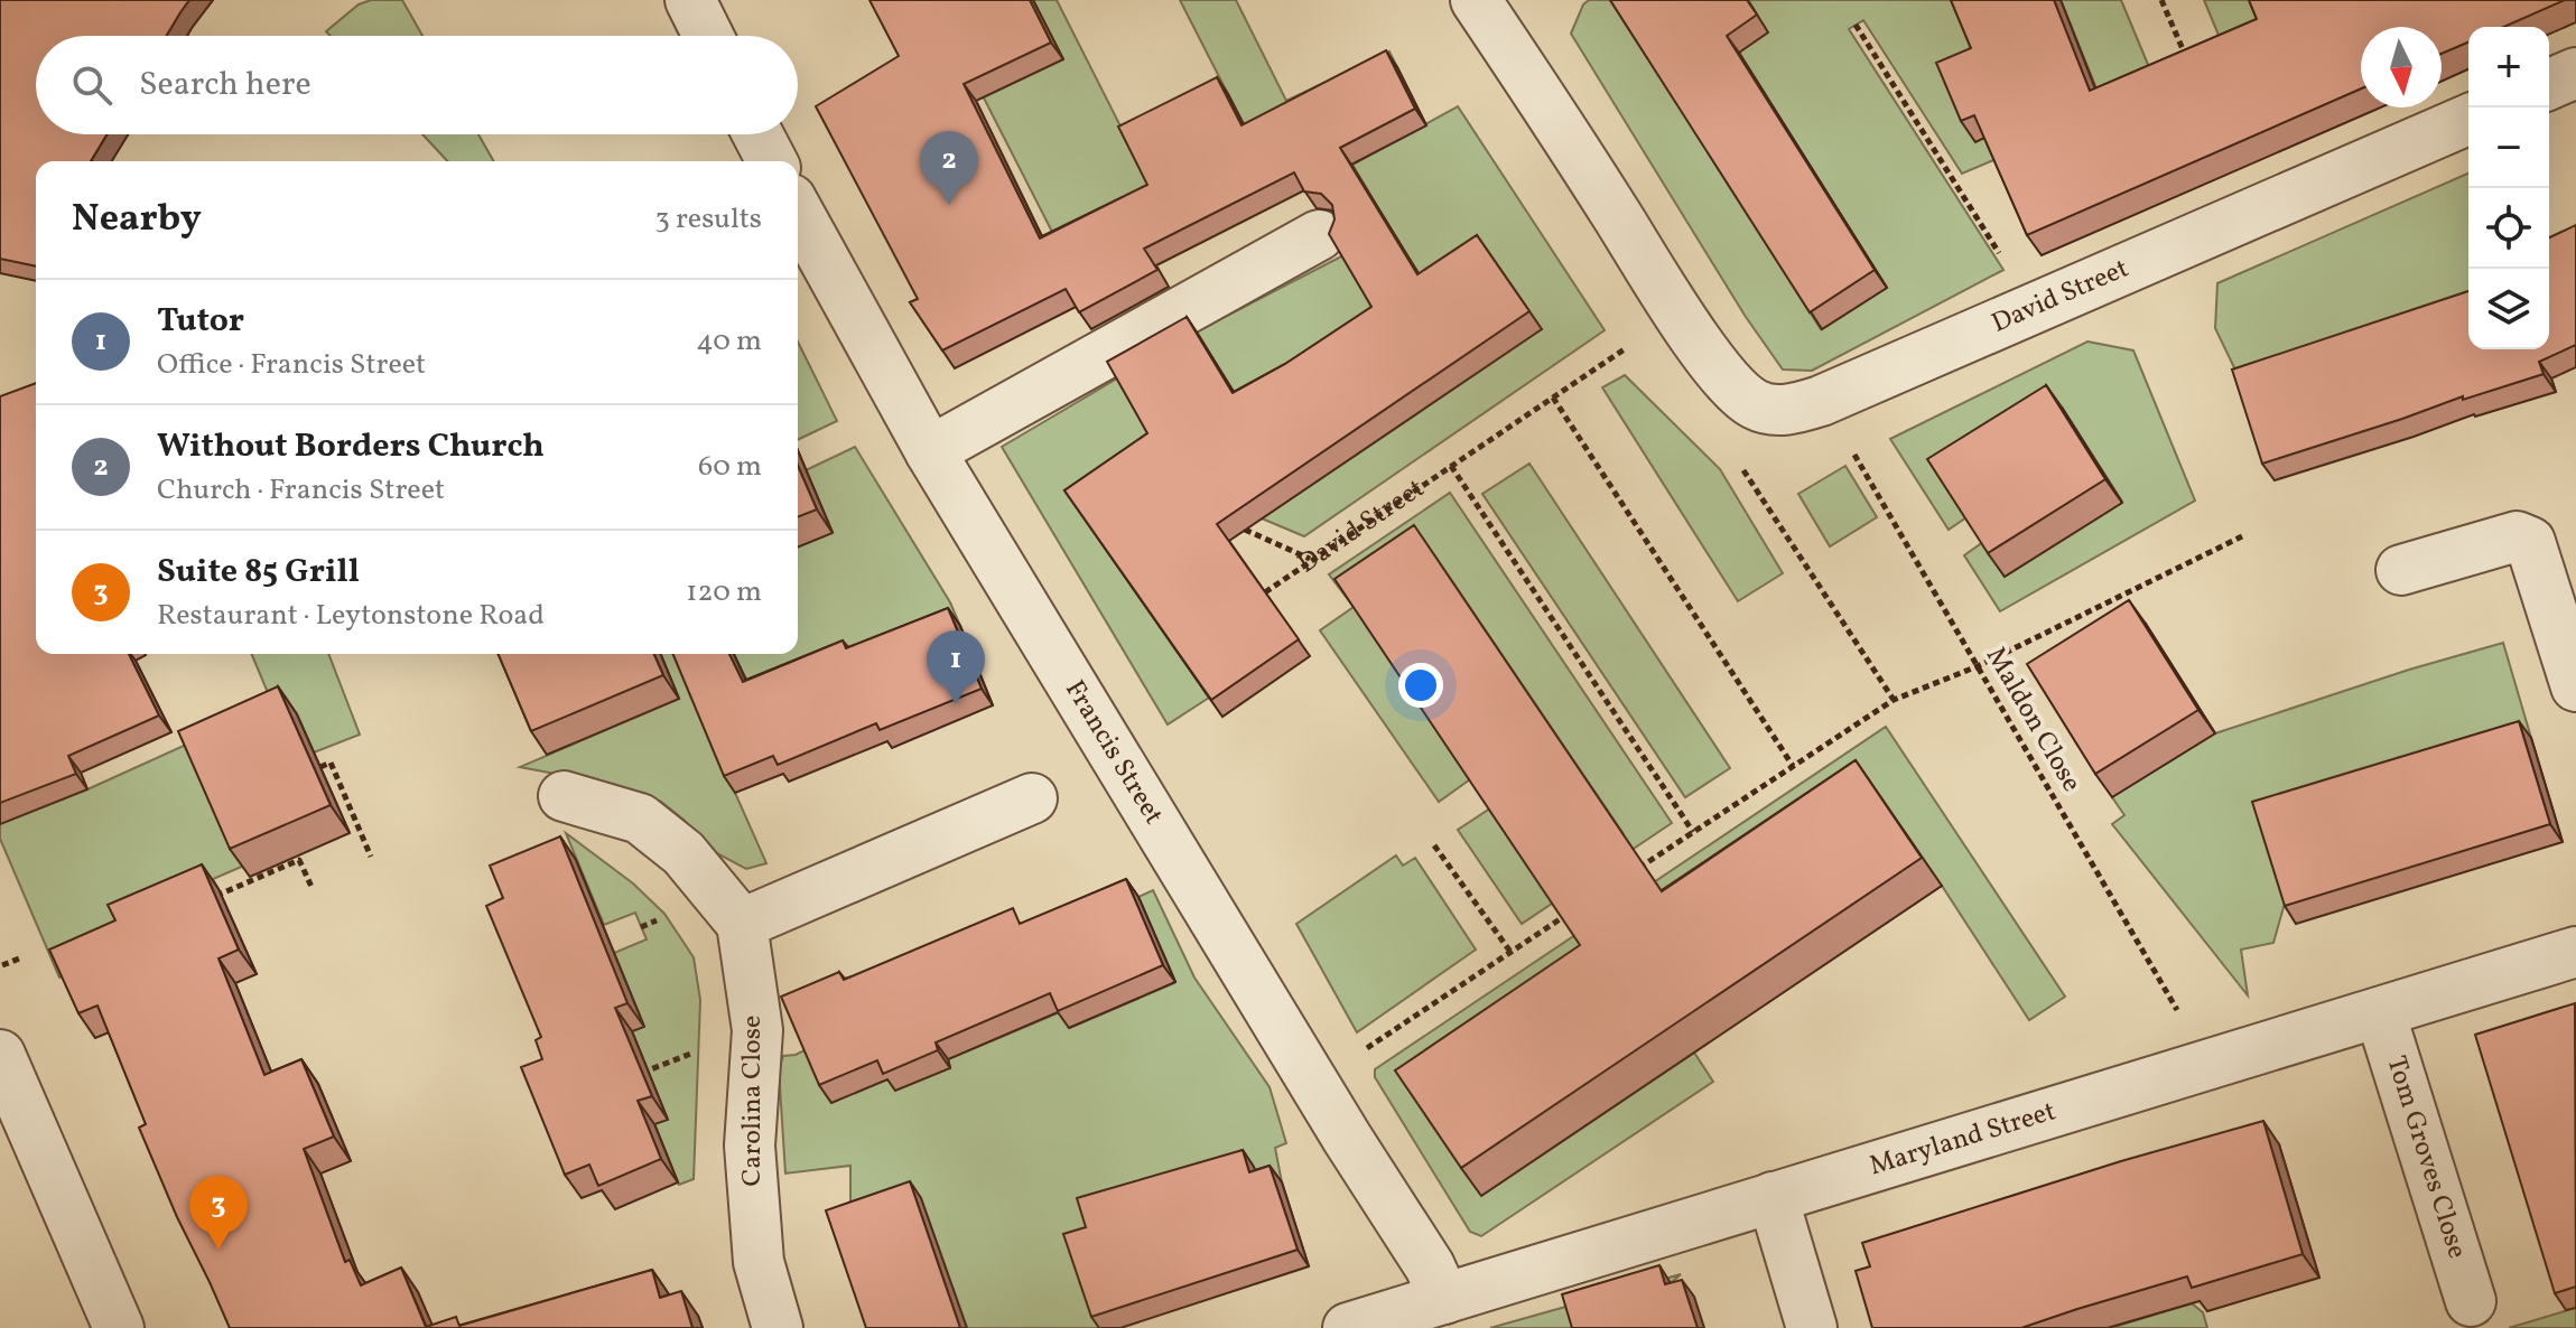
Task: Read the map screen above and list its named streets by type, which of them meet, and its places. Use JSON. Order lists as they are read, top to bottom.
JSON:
{
  "streets": {
    "street": [
      "David Street",
      "Francis Street",
      "Carolina Close",
      "Maryland Street",
      "Tom Groves Close"
    ],
    "path": ["Maldon Close"]
  },
  "crossings": [
    ["David Street", "Maldon Close"],
    ["Maldon Close", "Maryland Street"],
    ["Francis Street", "Maryland Street"],
    ["Maryland Street", "Tom Groves Close"]
  ],
  "north": "bottom",
  "page": {
    "map_buttons": ["+", "−"],
    "search": "Search here",
    "pins": ["2", "1", "3"],
    "heading": ["Nearby", "3 results"],
    "list": [
      {
        "mark": "1",
        "name": "Tutor",
        "note": "Office · Francis Street",
        "value": "40 m"
      },
      {
        "mark": "2",
        "name": "Without Borders Church",
        "note": "Church · Francis Street",
        "value": "60 m"
      },
      {
        "mark": "3",
        "name": "Suite 85 Grill",
        "note": "Restaurant · Leytonstone Road",
        "value": "120 m"
      }
    ]
  }
}
